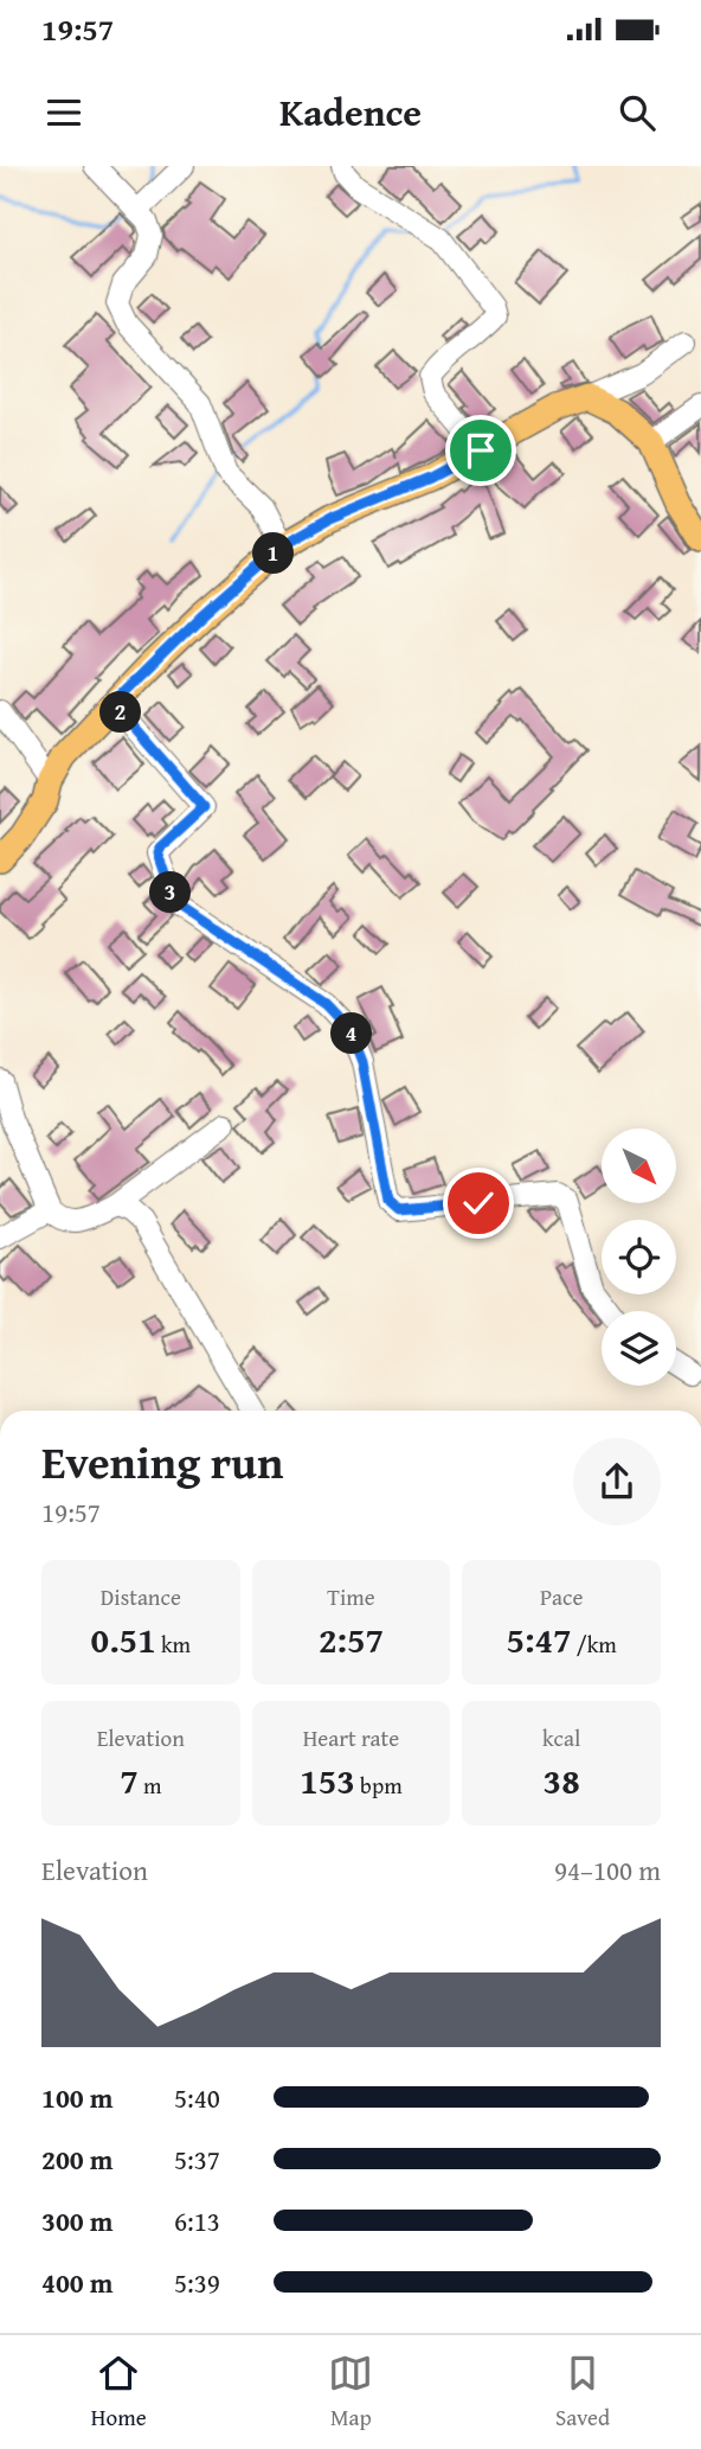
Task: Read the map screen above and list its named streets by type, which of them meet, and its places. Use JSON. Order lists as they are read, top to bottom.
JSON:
{
  "north": "bottom right",
  "page": {
    "status": "19:57",
    "header": "Kadence",
    "pins": [
      "1",
      "2",
      "3",
      "4"
    ],
    "heading": ["Evening run", "19:57"],
    "stats": [
      ["Distance", "0.51 km"],
      ["Time", "2:57"],
      ["Pace", "5:47 /km"],
      ["Elevation", "7 m"],
      ["Heart rate", "153 bpm"],
      ["kcal", "38"]
    ],
    "chart": ["Elevation", "94–100 m"],
    "list": [
      {
        "name": "100 m",
        "note": "5:40"
      },
      {
        "name": "200 m",
        "note": "5:37"
      },
      {
        "name": "300 m",
        "note": "6:13"
      },
      {
        "name": "400 m",
        "note": "5:39"
      }
    ],
    "tabs": ["Home", "Map", "Saved"]
  }
}
